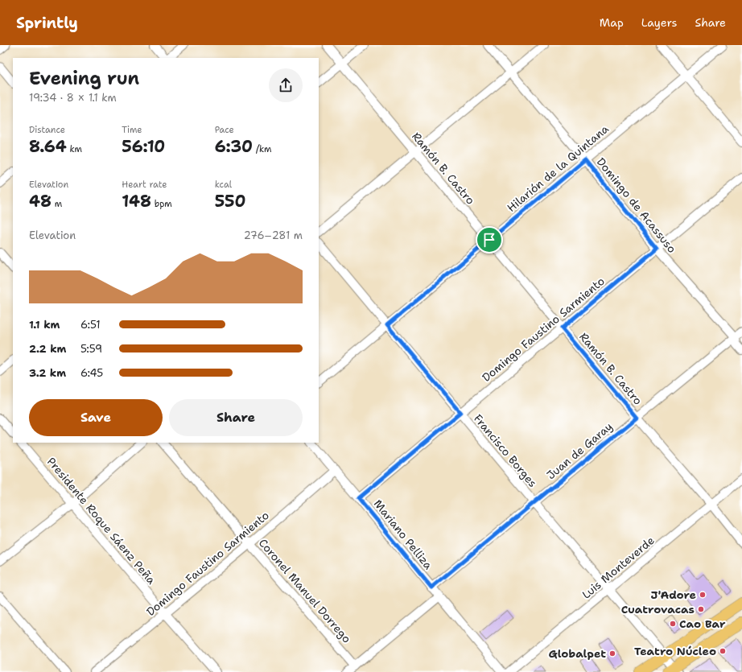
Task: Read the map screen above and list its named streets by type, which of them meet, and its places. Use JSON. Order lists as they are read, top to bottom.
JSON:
{
  "streets": {
    "street": [
      "Ramón B. Castro",
      "Hilarión de la Quintana",
      "Domingo de Acassuso",
      "Domingo Faustino Sarmiento",
      "Francisco Borges",
      "Juan de Garay",
      "Presidente Roque Sáenz Peña",
      "Mariano Pelliza",
      "Luis Monteverde",
      "Coronel Manuel Dorrego"
    ]
  },
  "crossings": [
    ["Ramón B. Castro", "Hilarión de la Quintana"],
    ["Ramón B. Castro", "Domingo Faustino Sarmiento"],
    ["Ramón B. Castro", "Juan de Garay"],
    ["Ramón B. Castro", "Luis Monteverde"],
    ["Hilarión de la Quintana", "Domingo de Acassuso"],
    ["Hilarión de la Quintana", "Francisco Borges"],
    ["Domingo de Acassuso", "Domingo Faustino Sarmiento"],
    ["Domingo de Acassuso", "Juan de Garay"],
    ["Domingo Faustino Sarmiento", "Francisco Borges"],
    ["Domingo Faustino Sarmiento", "Presidente Roque Sáenz Peña"],
    ["Domingo Faustino Sarmiento", "Mariano Pelliza"],
    ["Domingo Faustino Sarmiento", "Coronel Manuel Dorrego"],
    ["Francisco Borges", "Juan de Garay"],
    ["Francisco Borges", "Luis Monteverde"],
    ["Juan de Garay", "Mariano Pelliza"]
  ],
  "places": [
    "J'Adore",
    "Cuatrovacas",
    "Cao Bar",
    "Teatro Núcleo",
    "Globalpet"
  ],
  "page": {
    "header": "Sprintly",
    "nav": ["Map", "Layers", "Share"],
    "heading": ["Evening run", "19:34 · 8 × 1.1 km"],
    "stats": [
      ["Distance", "8.64 km"],
      ["Time", "56:10"],
      ["Pace", "6:30 /km"],
      ["Elevation", "48 m"],
      ["Heart rate", "148 bpm"],
      ["kcal", "550"]
    ],
    "chart": ["Elevation", "276–281 m"],
    "list": [
      {
        "name": "1.1 km",
        "note": "6:51"
      },
      {
        "name": "2.2 km",
        "note": "5:59"
      },
      {
        "name": "3.2 km",
        "note": "6:45"
      }
    ],
    "buttons": ["Save", "Share"]
  }
}
